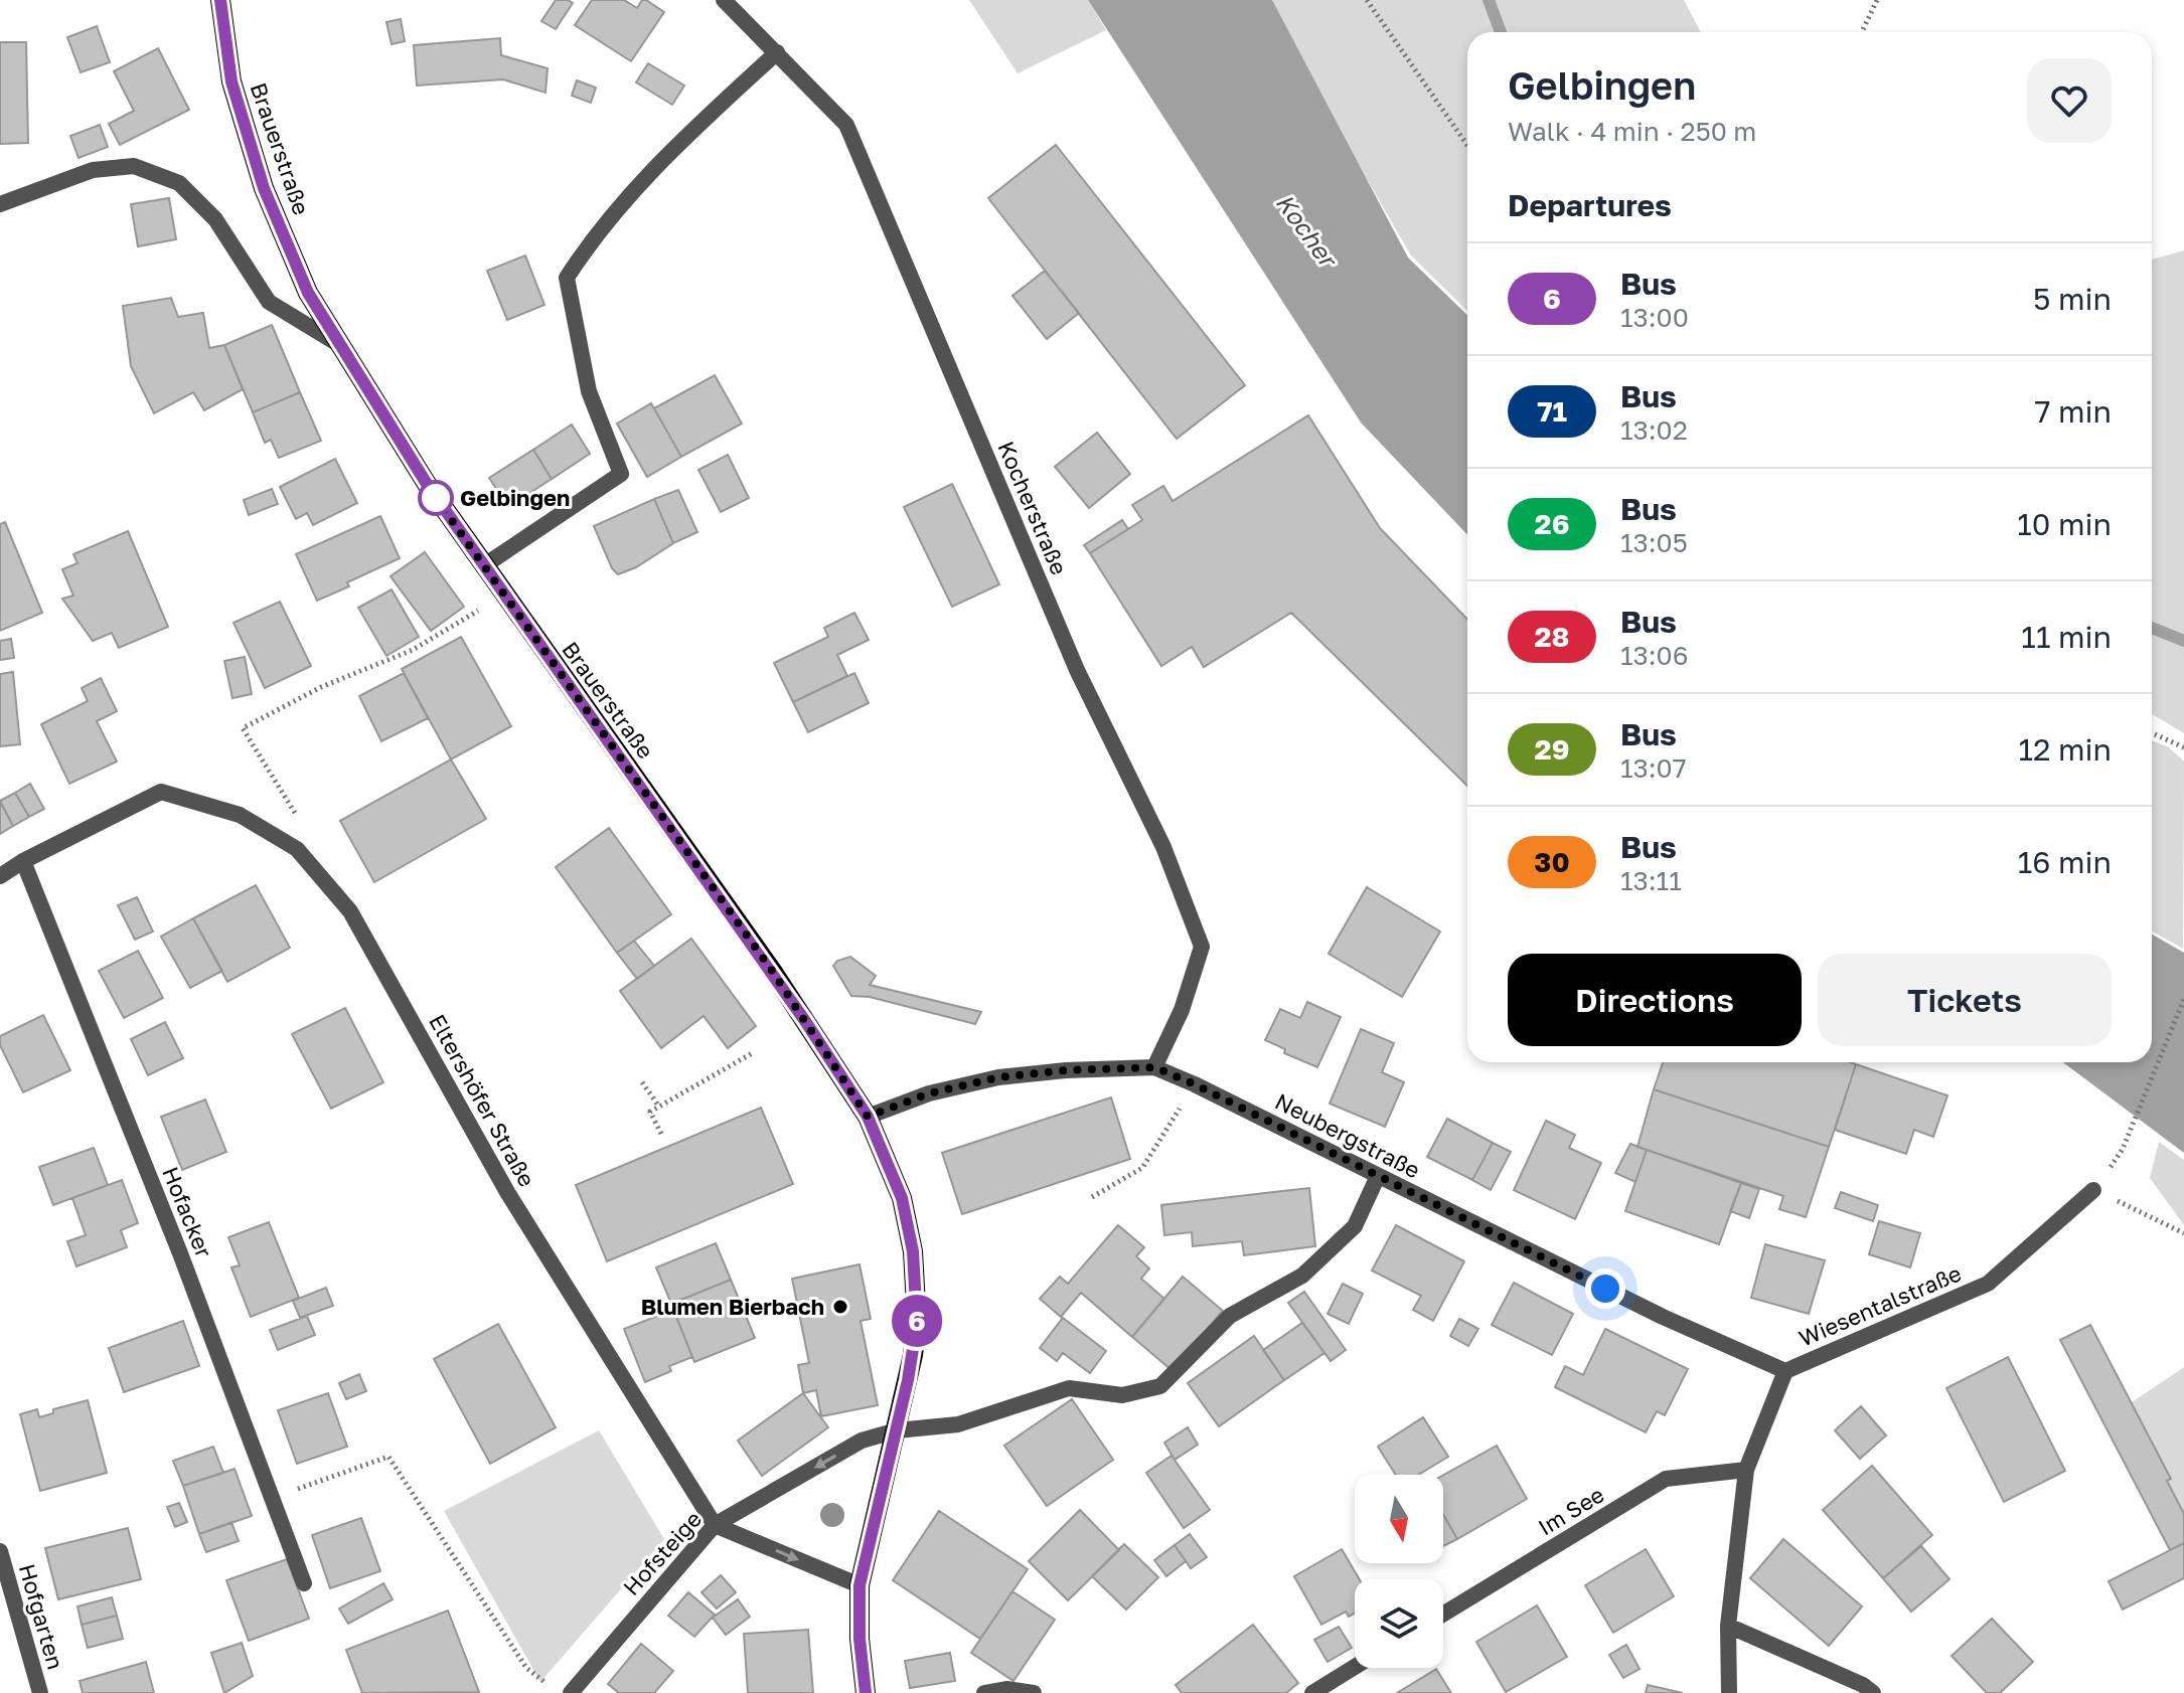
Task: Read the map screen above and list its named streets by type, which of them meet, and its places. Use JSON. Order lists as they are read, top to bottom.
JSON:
{
  "streets": {
    "main road": ["Brauerstraße"],
    "street": [
      "Kocherstraße",
      "Eltershöfer Straße",
      "Neubergstraße",
      "Hofacker",
      "Wiesentalstraße",
      "Im See",
      "Hofsteige",
      "Hofgarten"
    ]
  },
  "crossings": [
    ["Brauerstraße", "Neubergstraße"],
    ["Brauerstraße", "Hofsteige"],
    ["Kocherstraße", "Neubergstraße"],
    ["Eltershöfer Straße", "Hofacker"],
    ["Eltershöfer Straße", "Hofsteige"],
    ["Neubergstraße", "Wiesentalstraße"],
    ["Neubergstraße", "Hofsteige"],
    ["Wiesentalstraße", "Im See"]
  ],
  "water": ["Kocher"],
  "places": ["Gelbingen", "Blumen Bierbach"],
  "lines": ["bus line 6"],
  "north": "bottom",
  "page": {
    "on_map": "6",
    "heading": [
      ["Gelbingen", "Walk · 4 min · 250 m"],
      "Departures"
    ],
    "list": [
      {
        "mark": "6",
        "name": "Bus",
        "note": "13:00",
        "value": "5 min"
      },
      {
        "mark": "71",
        "name": "Bus",
        "note": "13:02",
        "value": "7 min"
      },
      {
        "mark": "26",
        "name": "Bus",
        "note": "13:05",
        "value": "10 min"
      },
      {
        "mark": "28",
        "name": "Bus",
        "note": "13:06",
        "value": "11 min"
      },
      {
        "mark": "29",
        "name": "Bus",
        "note": "13:07",
        "value": "12 min"
      },
      {
        "mark": "30",
        "name": "Bus",
        "note": "13:11",
        "value": "16 min"
      }
    ],
    "buttons": ["Directions", "Tickets"]
  }
}
